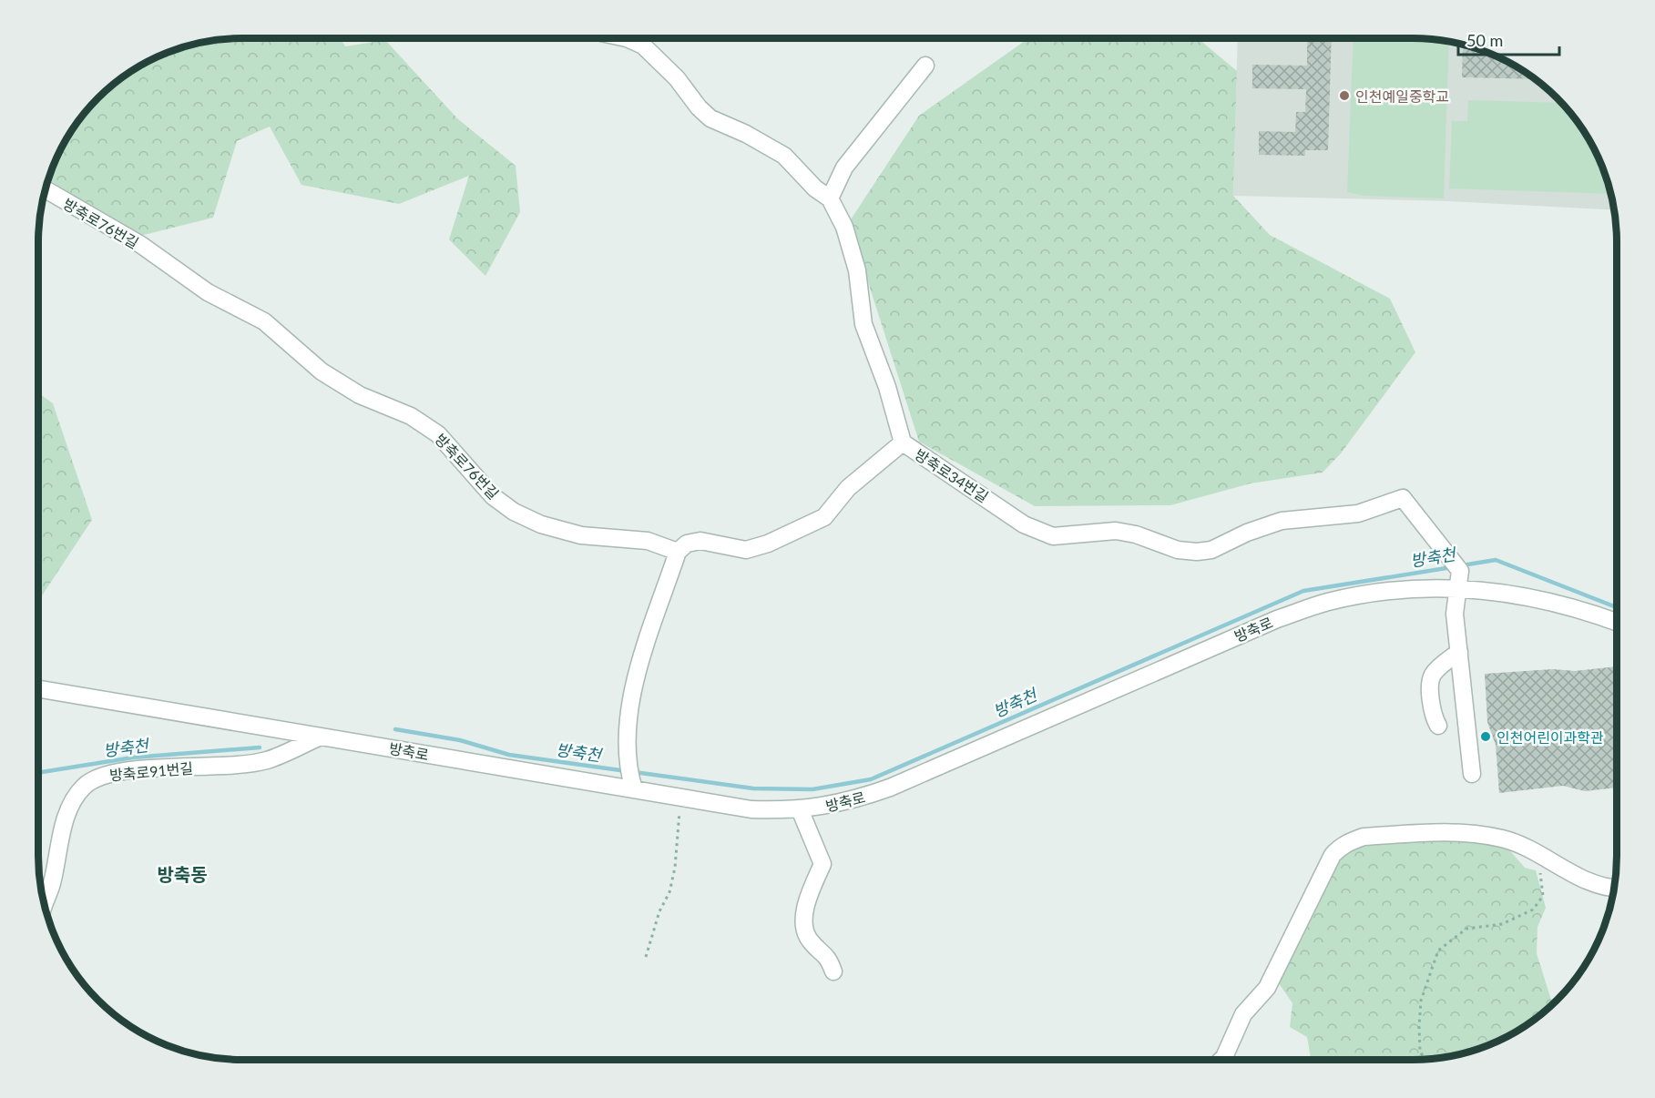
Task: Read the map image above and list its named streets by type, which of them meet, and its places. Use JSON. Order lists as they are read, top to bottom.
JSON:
{
  "streets": {
    "street": [
      "방축로76번길",
      "방축로34번길",
      "방축로",
      "방축로91번길"
    ]
  },
  "crossings": [
    ["방축로34번길", "방축로"],
    ["방축로", "방축로91번길"]
  ],
  "districts": ["방축동"],
  "water": ["방축천"],
  "places": ["인천예일중학교", "인천어린이과학관"],
  "scale_bar": "50 m"
}
